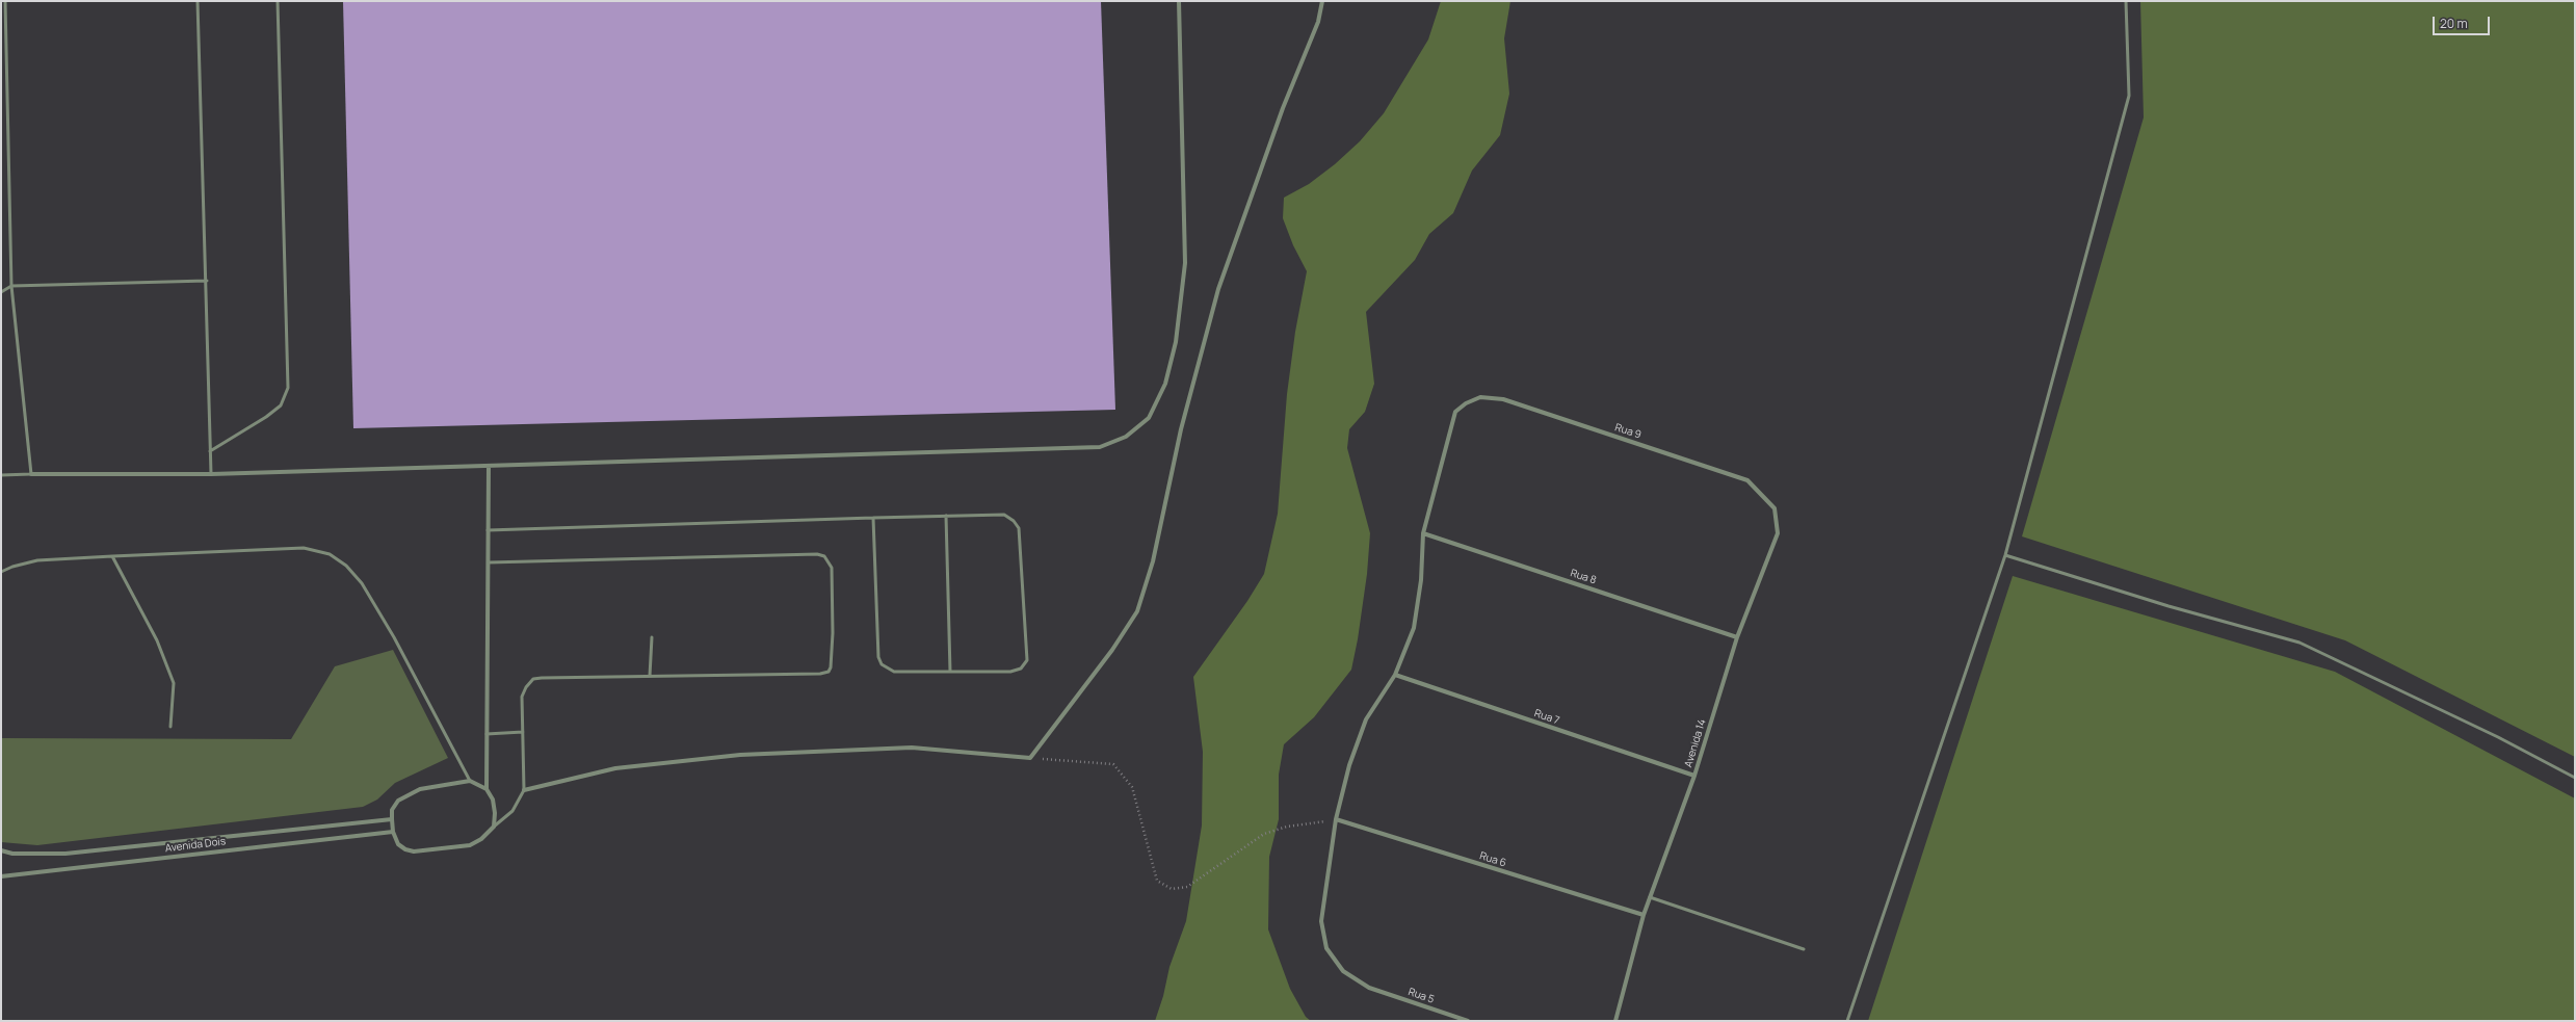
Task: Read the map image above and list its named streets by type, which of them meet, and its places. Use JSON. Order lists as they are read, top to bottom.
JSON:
{
  "streets": {
    "street": [
      "Rua 9",
      "Rua 8",
      "Rua 7",
      "Avenida 14",
      "Avenida Dois",
      "Rua 6",
      "Rua 5"
    ]
  },
  "crossings": [
    ["Rua 9", "Rua 8"],
    ["Rua 9", "Rua 7"],
    ["Rua 9", "Avenida 14"],
    ["Rua 9", "Rua 5"],
    ["Rua 8", "Avenida 14"],
    ["Rua 7", "Avenida 14"],
    ["Rua 7", "Rua 5"],
    ["Avenida 14", "Rua 6"],
    ["Rua 6", "Rua 5"]
  ],
  "scale_bar": "20 m"
}
